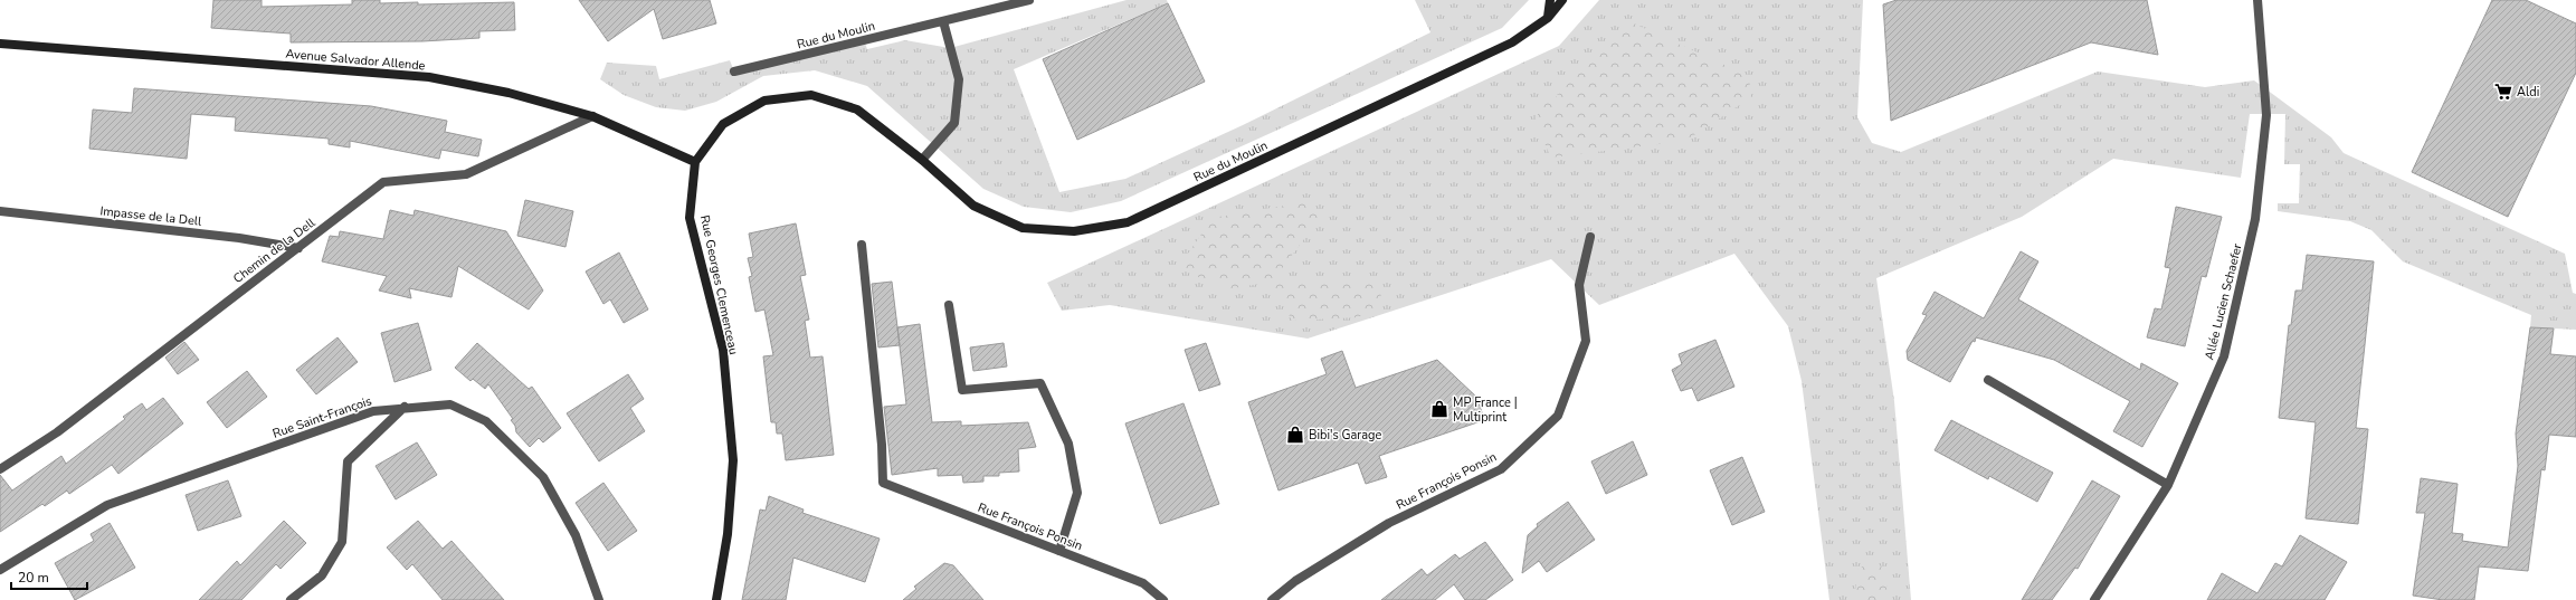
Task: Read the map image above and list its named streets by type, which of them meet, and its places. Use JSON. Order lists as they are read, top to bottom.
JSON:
{
  "streets": {
    "main road": ["Rue du Moulin", "Avenue Salvador Allende", "Rue Georges Clemenceau"],
    "street": [
      "Impasse de la Dell",
      "Chemin de la Dell",
      "Allée Lucien Schaefer",
      "Rue Saint-François",
      "Rue François Ponsin"
    ]
  },
  "crossings": [
    ["Rue du Moulin", "Avenue Salvador Allende"],
    ["Rue du Moulin", "Rue Georges Clemenceau"],
    ["Avenue Salvador Allende", "Chemin de la Dell"],
    ["Avenue Salvador Allende", "Rue Georges Clemenceau"],
    ["Impasse de la Dell", "Chemin de la Dell"]
  ],
  "places": {
    "supermarket": ["Aldi"],
    "shop": ["MP France | Multiprint", "Bibi's Garage"]
  },
  "scale_bar": "20 m"
}
